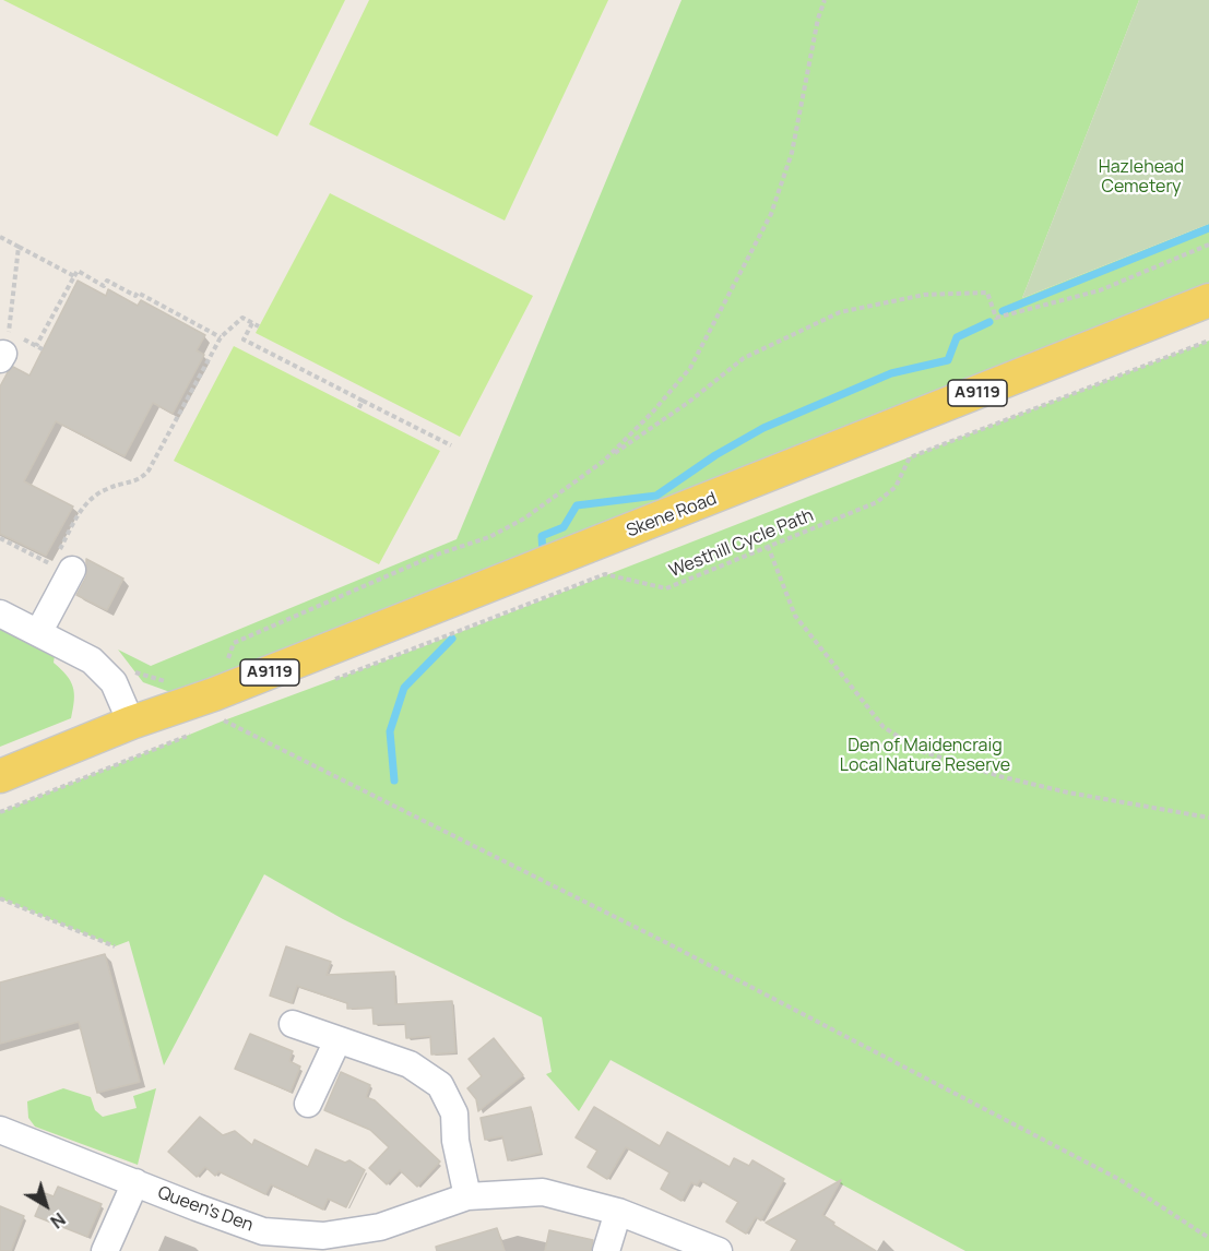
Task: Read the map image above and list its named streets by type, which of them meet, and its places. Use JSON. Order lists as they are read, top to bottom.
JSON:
{
  "streets": {
    "main road": ["A9119", "Skene Road"],
    "street": ["Queen's Den"],
    "path": ["Westhill Cycle Path"]
  },
  "crossings": [
    ["A9119", "Skene Road"]
  ],
  "parks": ["Hazlehead Cemetery", "Den of Maidencraig Local Nature Reserve"],
  "north": "bottom right"
}
